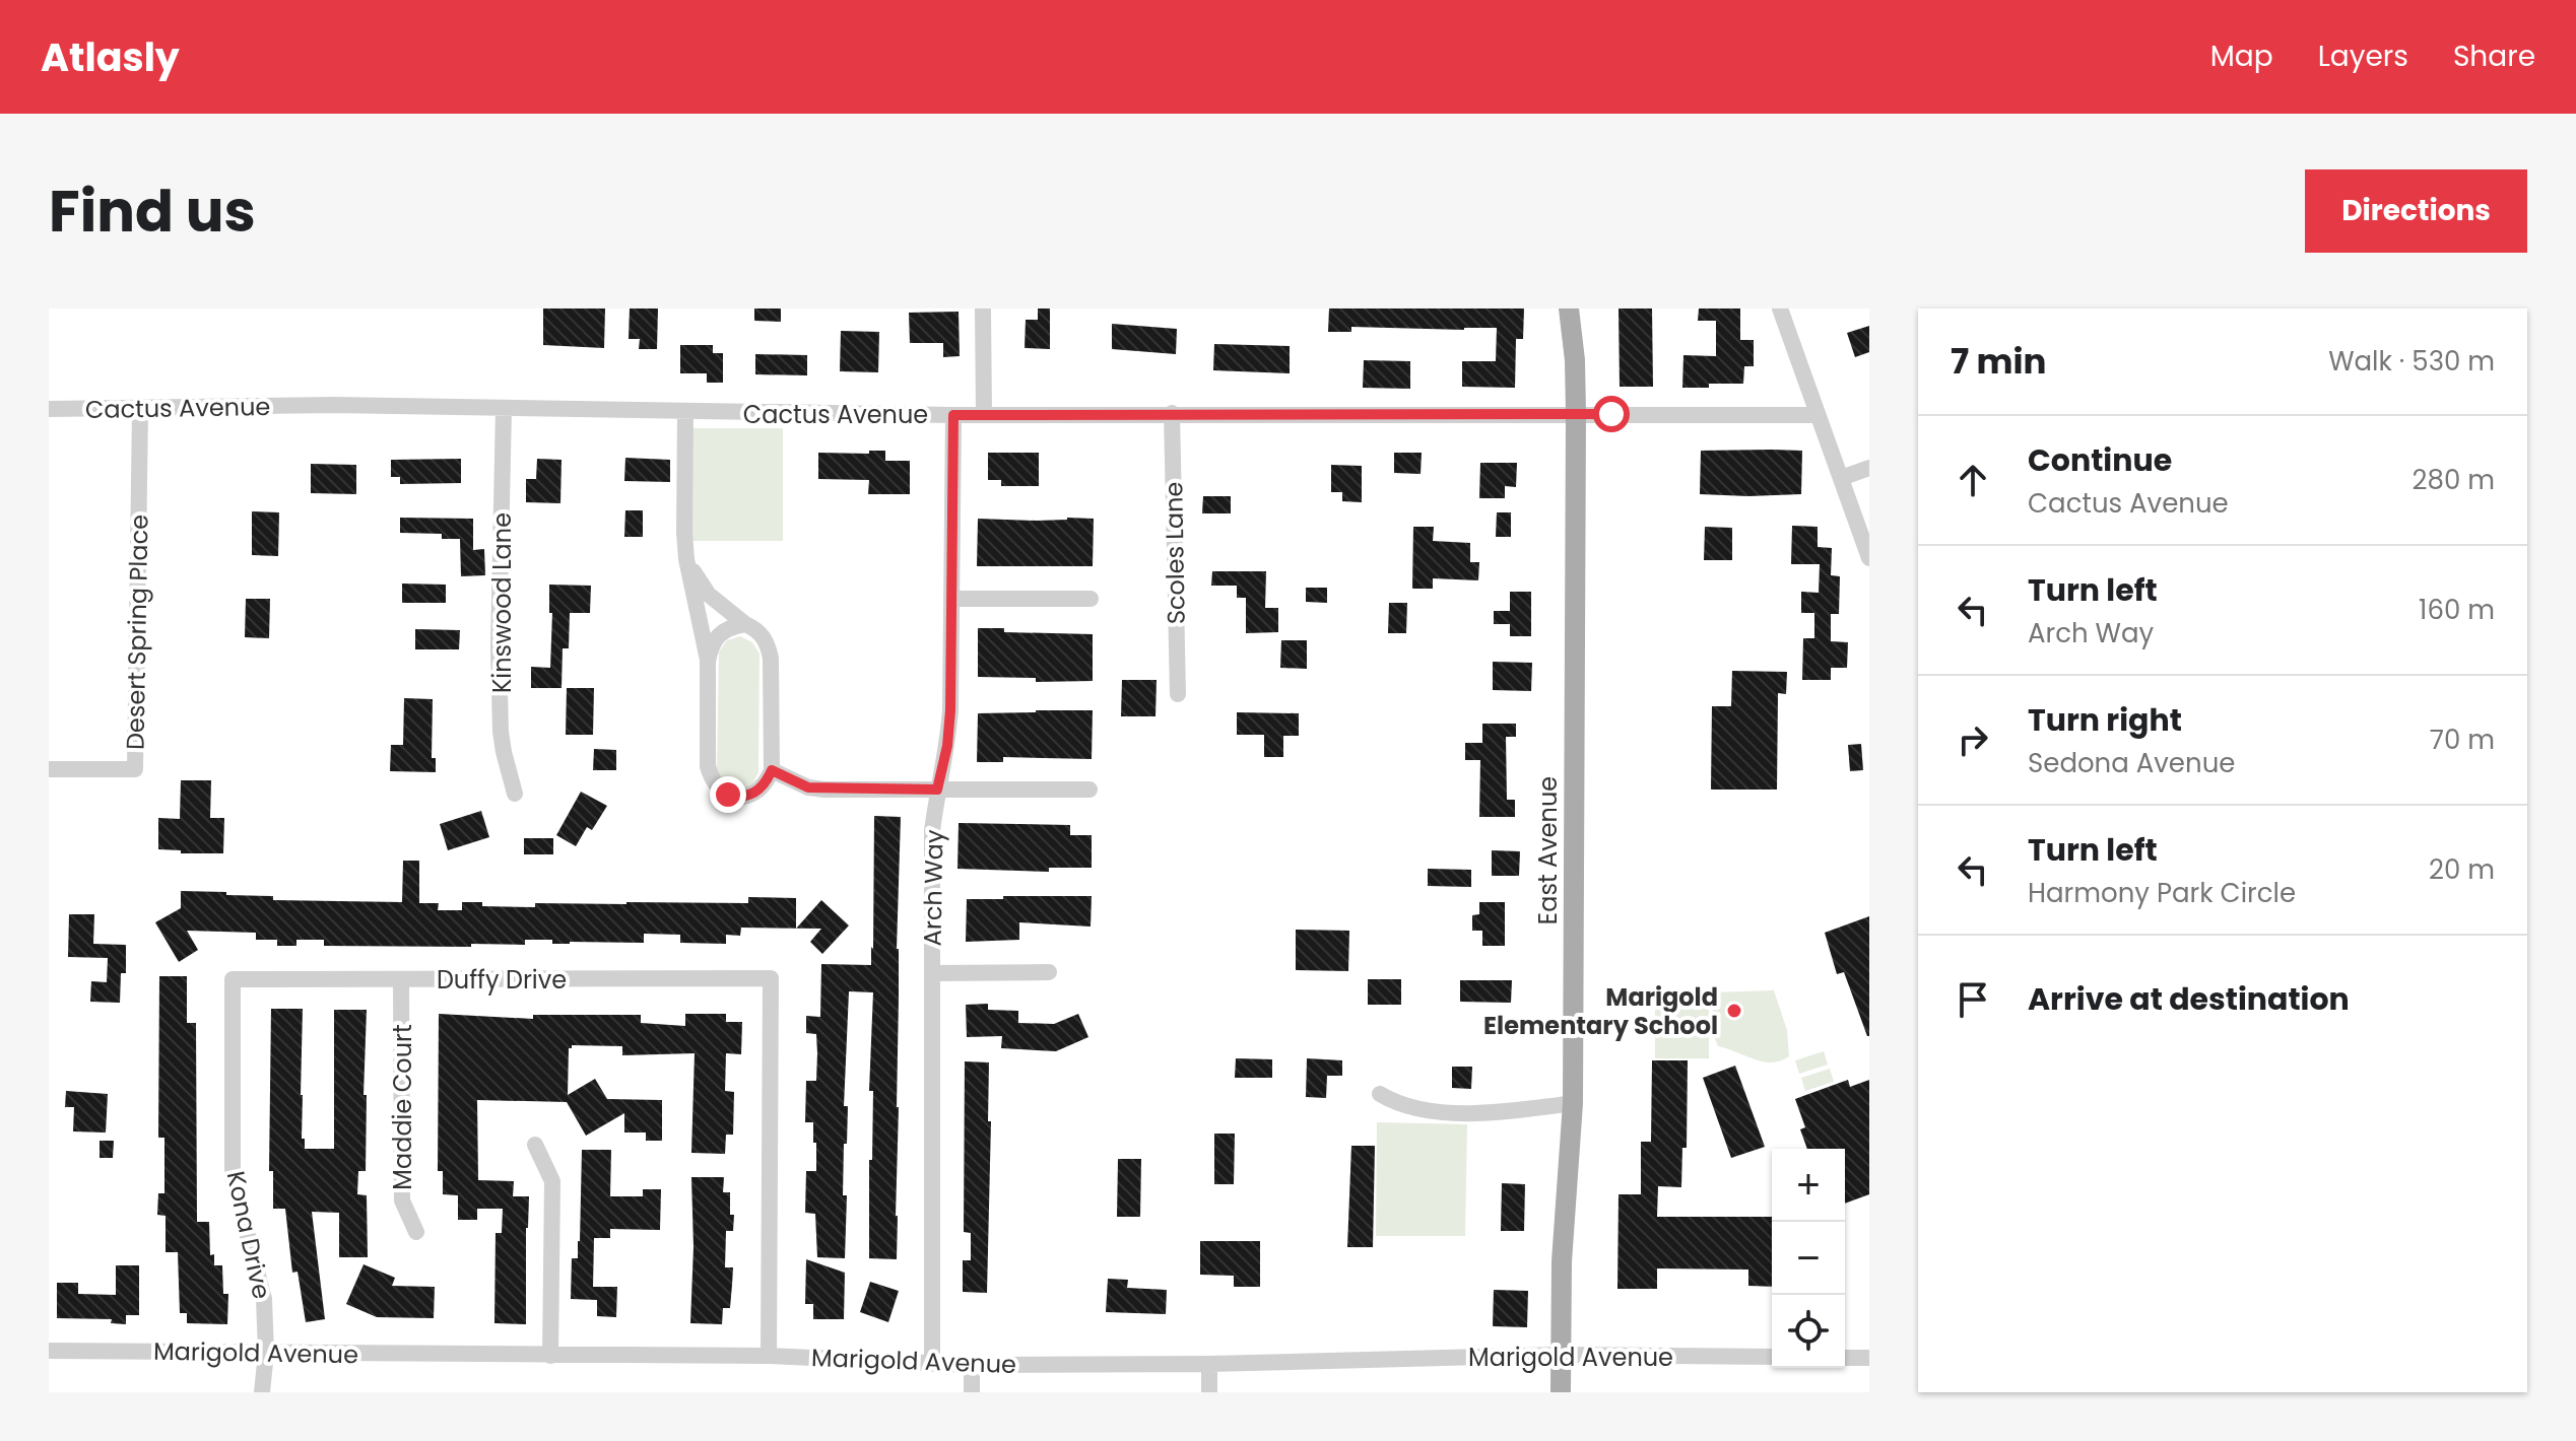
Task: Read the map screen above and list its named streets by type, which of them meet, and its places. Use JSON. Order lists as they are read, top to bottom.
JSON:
{
  "streets": {
    "main road": ["East Avenue"],
    "street": [
      "Cactus Avenue",
      "Scoles Lane",
      "Kinswood Lane",
      "Desert Spring Place",
      "Arch Way",
      "Duffy Drive",
      "Maddie Court",
      "Kona Drive",
      "Marigold Avenue"
    ]
  },
  "crossings": [
    ["Cactus Avenue", "Scoles Lane"],
    ["Cactus Avenue", "Kinswood Lane"],
    ["Cactus Avenue", "Desert Spring Place"],
    ["Cactus Avenue", "East Avenue"],
    ["Cactus Avenue", "Arch Way"],
    ["East Avenue", "Marigold Avenue"],
    ["Arch Way", "Marigold Avenue"],
    ["Duffy Drive", "Maddie Court"],
    ["Duffy Drive", "Kona Drive"],
    ["Duffy Drive", "Marigold Avenue"],
    ["Kona Drive", "Marigold Avenue"]
  ],
  "places": ["Marigold Elementary School"],
  "page": {
    "header": "Atlasly",
    "nav": ["Map", "Layers", "Share"],
    "title": "Find us",
    "buttons": "Directions",
    "heading": ["7 min", "Walk · 530 m"],
    "list": [
      ["Continue", "Cactus Avenue", "280 m"],
      ["Turn left", "Arch Way", "160 m"],
      ["Turn right", "Sedona Avenue", "70 m"],
      ["Turn left", "Harmony Park Circle", "20 m"],
      "Arrive at destination"
    ],
    "map_buttons": ["+", "−"]
  }
}
